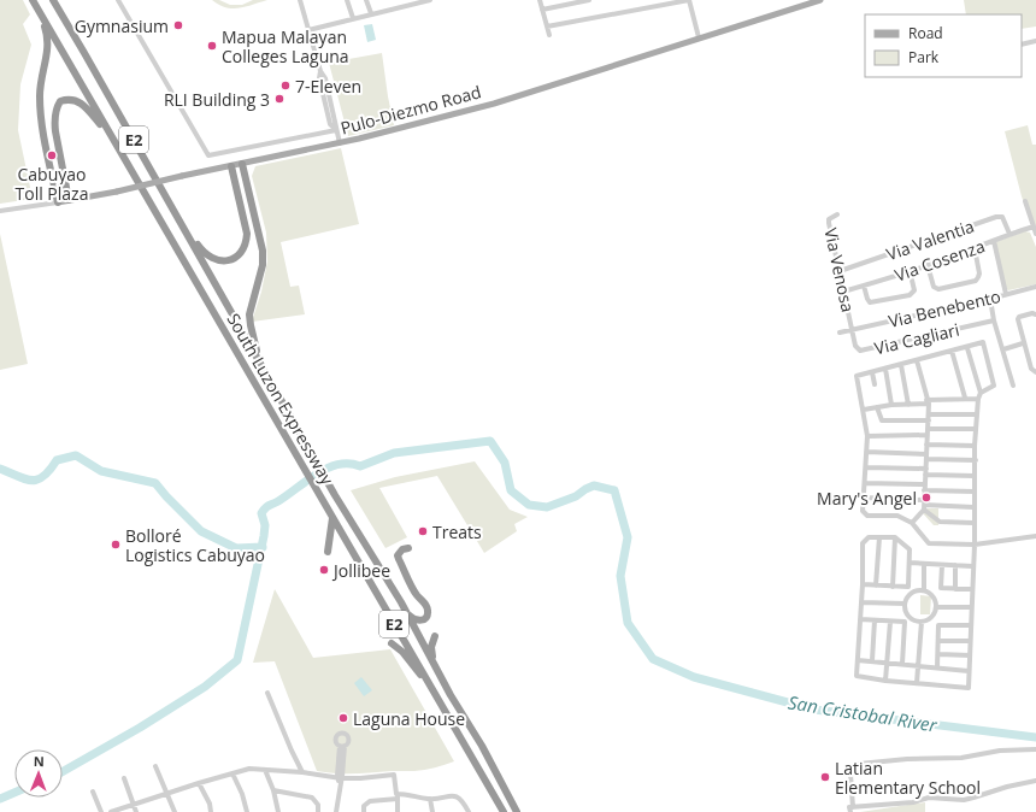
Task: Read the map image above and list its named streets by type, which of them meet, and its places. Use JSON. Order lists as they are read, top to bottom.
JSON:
{
  "streets": {
    "highway": ["E2", "South Luzon Expressway"],
    "main road": ["Pulo-Diezmo Road"],
    "street": [
      "Via Valentia",
      "Via Cosenza",
      "Via Venosa",
      "Via Benebento",
      "Via Cagliari"
    ]
  },
  "crossings": [
    ["Via Valentia", "Via Cosenza"],
    ["Via Valentia", "Via Venosa"],
    ["Via Cosenza", "Via Venosa"],
    ["Via Venosa", "Via Benebento"],
    ["Via Venosa", "Via Cagliari"],
    ["Via Benebento", "Via Cagliari"]
  ],
  "water": ["San Cristobal River"],
  "places": [
    "Gymnasium",
    "Mapua Malayan Colleges Laguna",
    "7-Eleven",
    "RLI Building 3",
    "Cabuyao Toll Plaza",
    "Mary's Angel",
    "Treats",
    "Bolloré Logistics Cabuyao",
    "Jollibee",
    "Laguna House",
    "Latian Elementary School"
  ],
  "legend": ["Road", "Park"],
  "north": "top"
}
